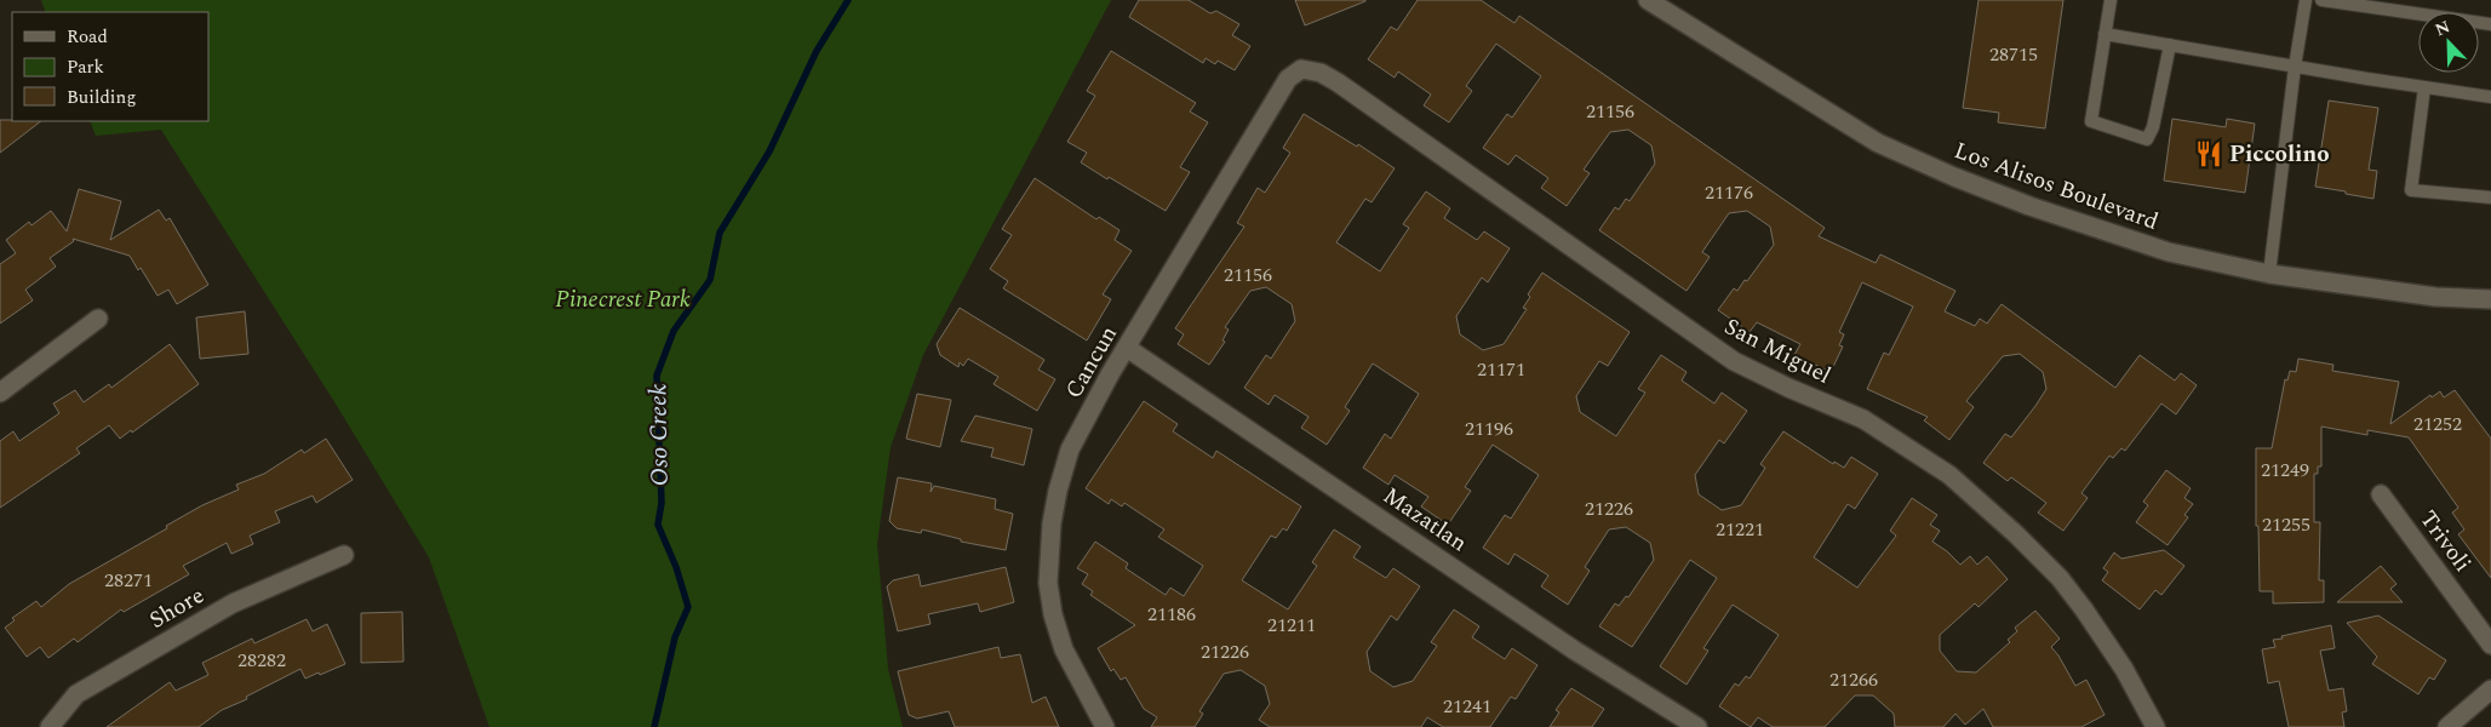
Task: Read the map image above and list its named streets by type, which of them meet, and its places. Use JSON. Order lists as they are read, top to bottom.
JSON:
{
  "streets": {
    "street": [
      "Los Alisos Boulevard",
      "San Miguel",
      "Cancun",
      "Mazatlan",
      "Trivoli",
      "Shore"
    ]
  },
  "crossings": [
    ["San Miguel", "Cancun"],
    ["Cancun", "Mazatlan"]
  ],
  "water": ["Oso Creek"],
  "parks": ["Pinecrest Park"],
  "places": {
    "restaurant": ["Piccolino"]
  },
  "house_numbers": [
    "28715",
    "21156",
    "21176",
    "21156",
    "21171",
    "21252",
    "21196",
    "21249",
    "21226",
    "21255",
    "21221",
    "28271",
    "21186",
    "21211",
    "21226",
    "28282",
    "21266",
    "21241"
  ],
  "legend": ["Road", "Park", "Building"],
  "north": "top left"
}
